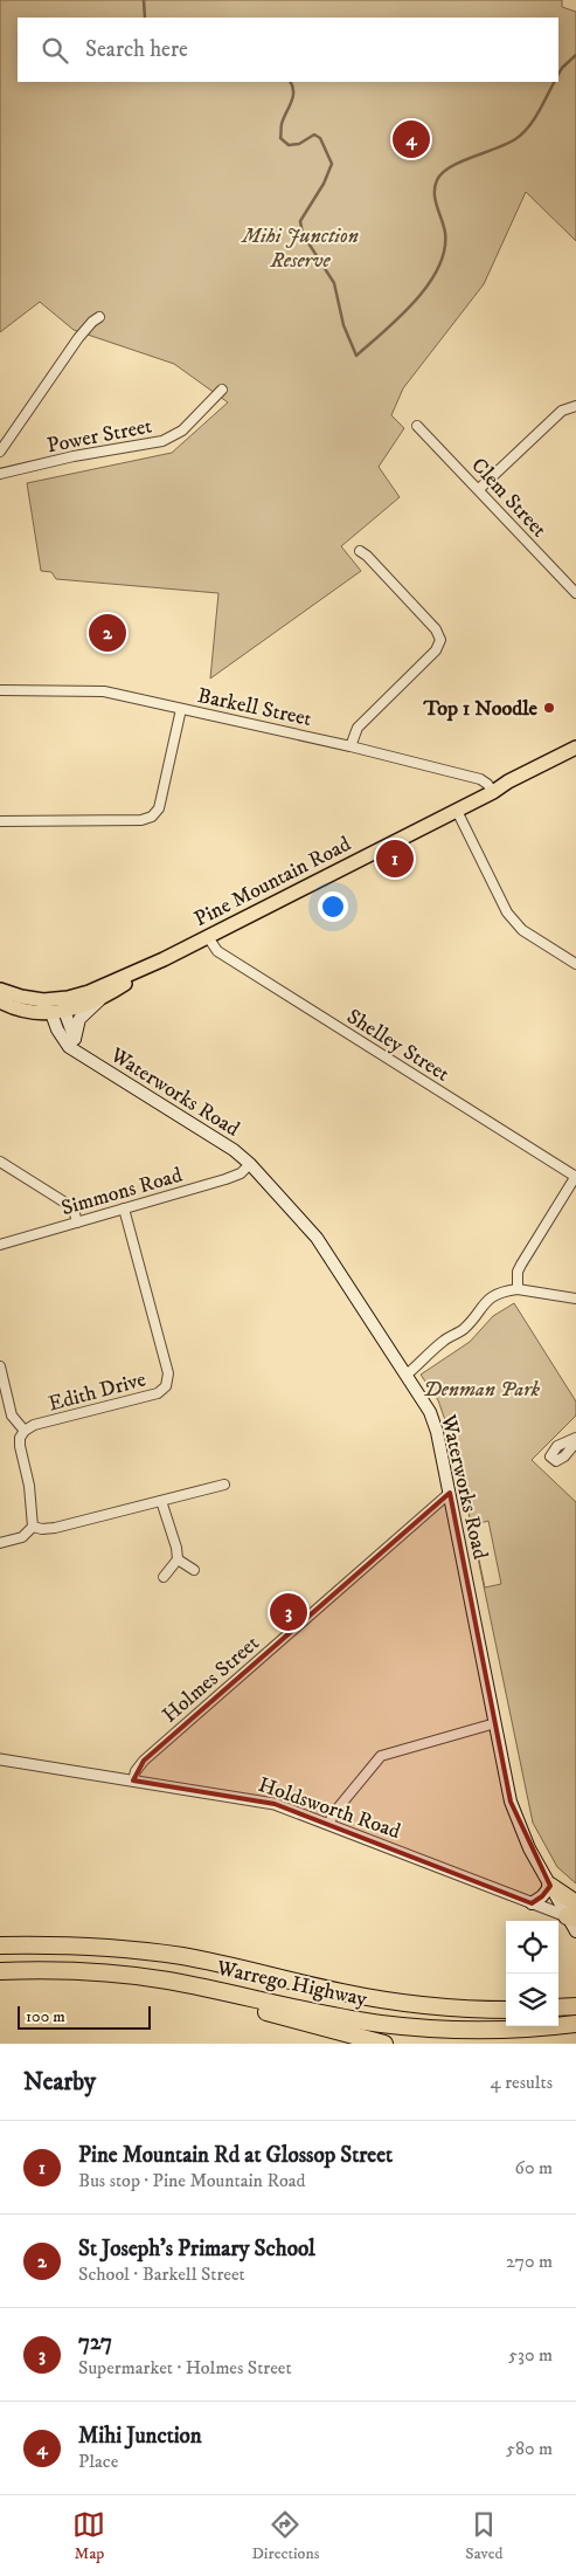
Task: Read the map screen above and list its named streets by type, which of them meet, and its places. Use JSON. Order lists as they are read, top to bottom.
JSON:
{
  "streets": {
    "highway": ["Warrego Highway"],
    "main road": ["Pine Mountain Road", "Waterworks Road"],
    "street": [
      "Power Street",
      "Clem Street",
      "Barkell Street",
      "Shelley Street",
      "Simmons Road",
      "Edith Drive",
      "Holmes Street",
      "Holdsworth Road"
    ]
  },
  "crossings": [
    ["Barkell Street", "Pine Mountain Road"],
    ["Pine Mountain Road", "Shelley Street"],
    ["Pine Mountain Road", "Waterworks Road"],
    ["Waterworks Road", "Simmons Road"],
    ["Waterworks Road", "Holmes Street"],
    ["Simmons Road", "Edith Drive"],
    ["Holmes Street", "Holdsworth Road"]
  ],
  "parks": ["Mihi Junction Reserve", "Denman Park"],
  "places": ["Top 1 Noodle"],
  "scale_bar": "100 m",
  "page": {
    "search": "Search here",
    "pins": [
      "4",
      "2",
      "1",
      "3"
    ],
    "scale": "100 m",
    "heading": ["Nearby", "4 results"],
    "list": [
      {
        "mark": "1",
        "name": "Pine Mountain Rd at Glossop Street",
        "note": "Bus stop · Pine Mountain Road",
        "value": "60 m"
      },
      {
        "mark": "2",
        "name": "St Joseph's Primary School",
        "note": "School · Barkell Street",
        "value": "270 m"
      },
      {
        "mark": "3",
        "name": "727",
        "note": "Supermarket · Holmes Street",
        "value": "530 m"
      },
      {
        "mark": "4",
        "name": "Mihi Junction",
        "note": "Place",
        "value": "580 m"
      }
    ],
    "nav": ["Map", "Directions", "Saved"]
  }
}
